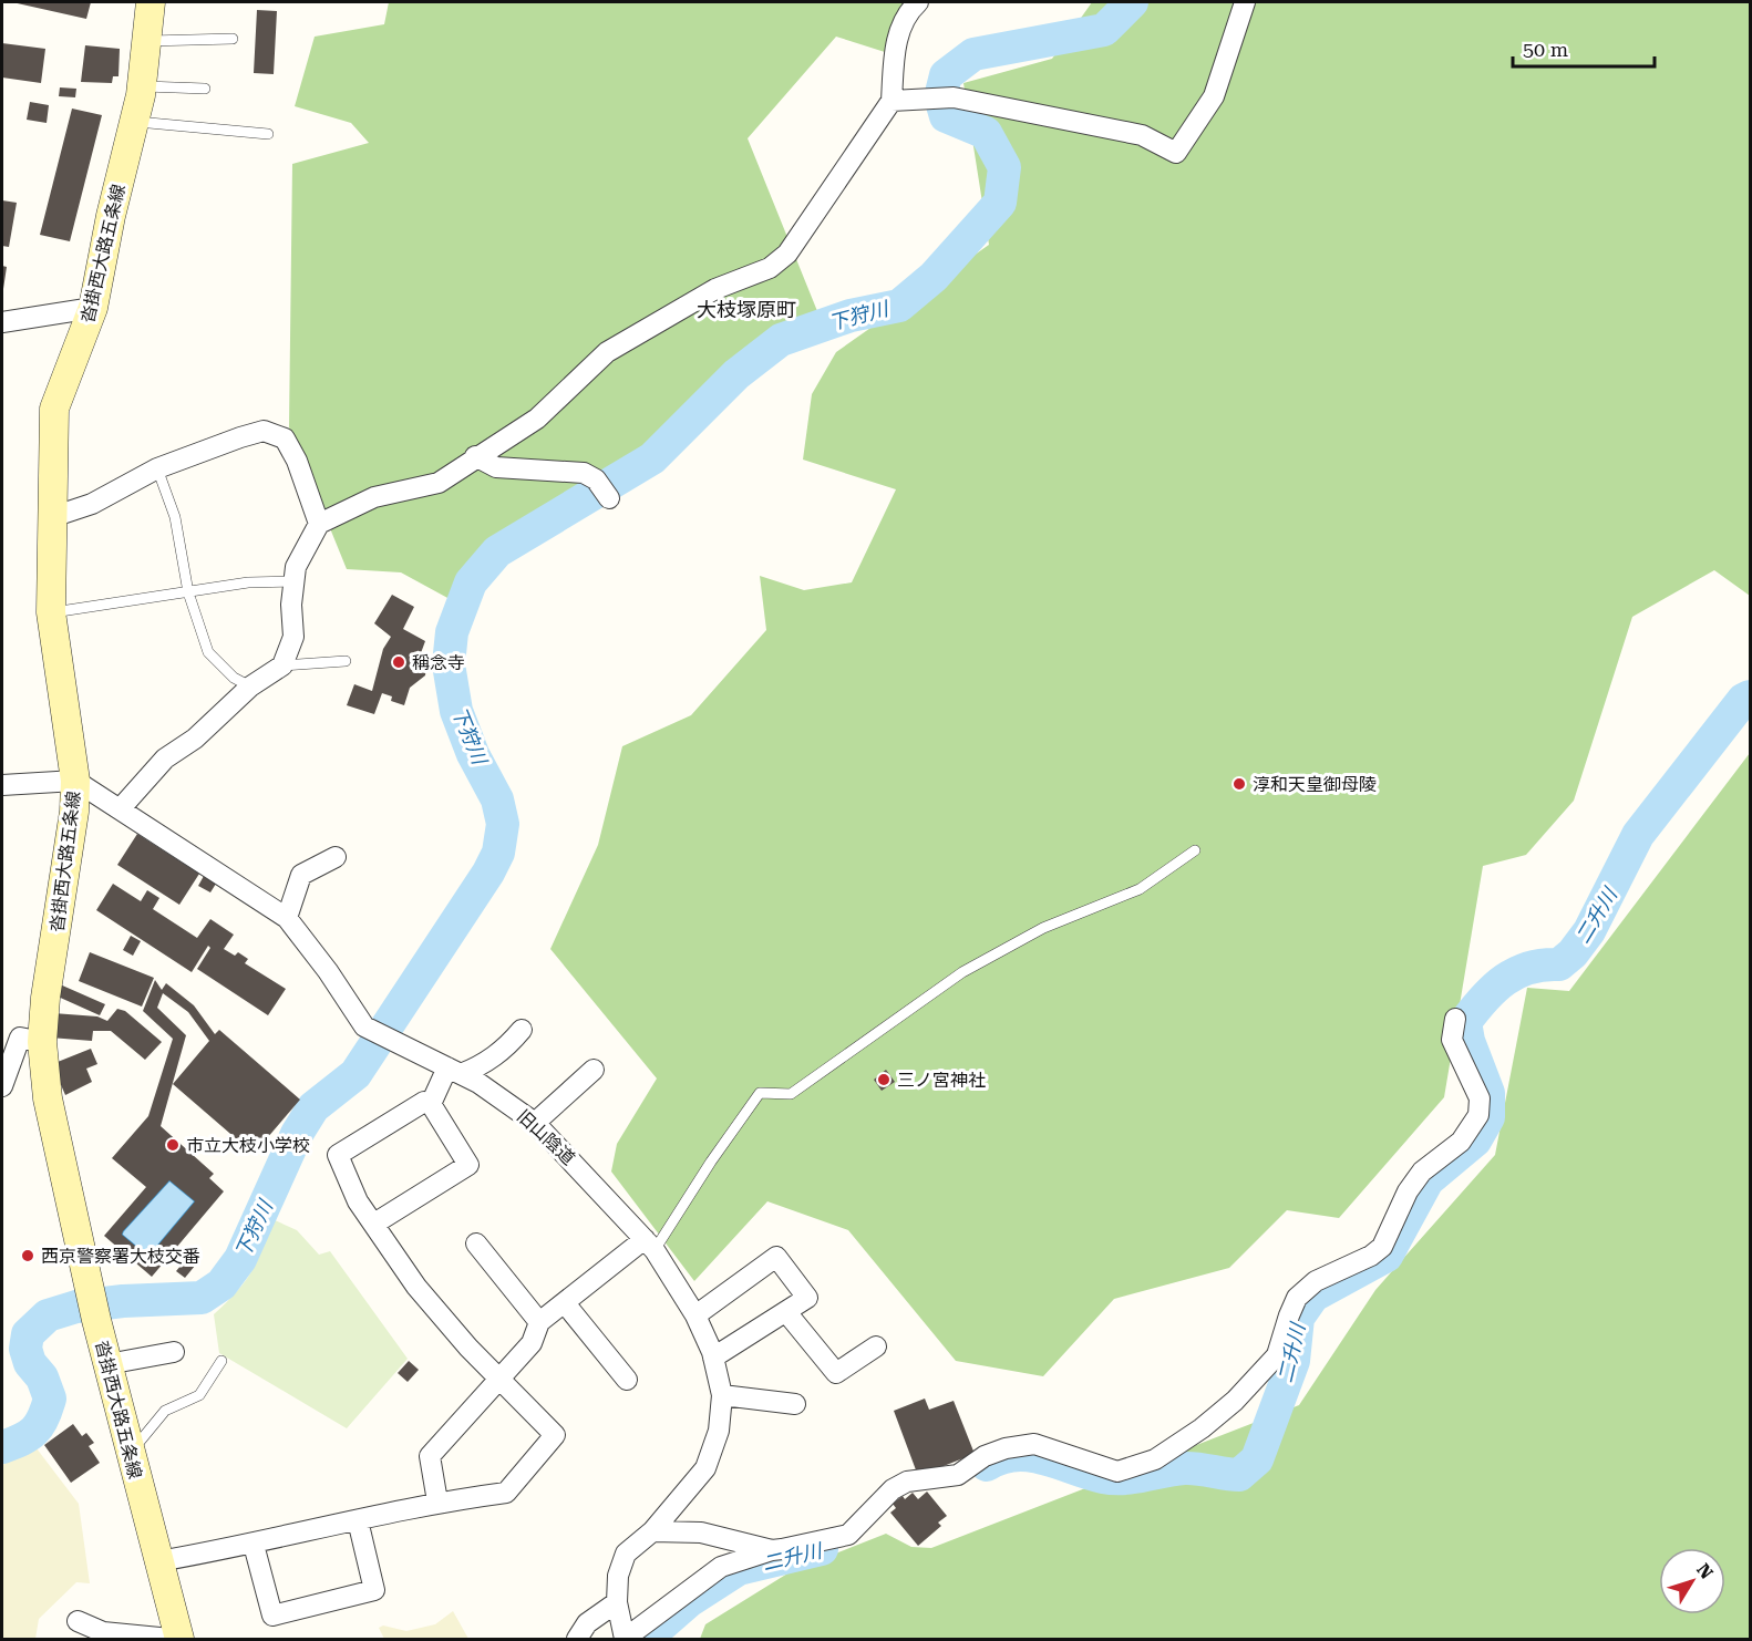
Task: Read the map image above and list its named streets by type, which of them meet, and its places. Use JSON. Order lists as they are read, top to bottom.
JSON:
{
  "streets": {
    "main road": ["沓掛西大路五条線"],
    "street": ["旧山陰道"]
  },
  "crossings": [
    ["沓掛西大路五条線", "旧山陰道"]
  ],
  "districts": ["大枝塚原町"],
  "water": ["下狩川", "二升川"],
  "places": [
    "稱念寺",
    "淳和天皇御母陵",
    "三ノ宮神社",
    "市立大枝小学校",
    "西京警察署大枝交番"
  ],
  "scale_bar": "50 m",
  "north": "top right"
}
